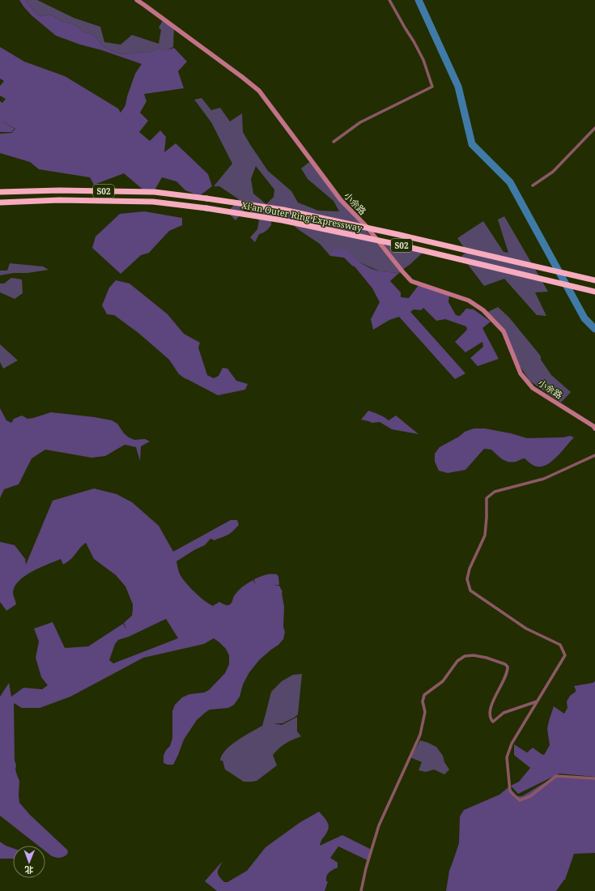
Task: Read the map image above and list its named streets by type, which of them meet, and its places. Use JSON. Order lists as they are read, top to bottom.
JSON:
{
  "streets": {
    "highway": ["S02", "Xi'an Outer Ring Expressway"],
    "street": ["小佘路"]
  },
  "north": "bottom"
}
